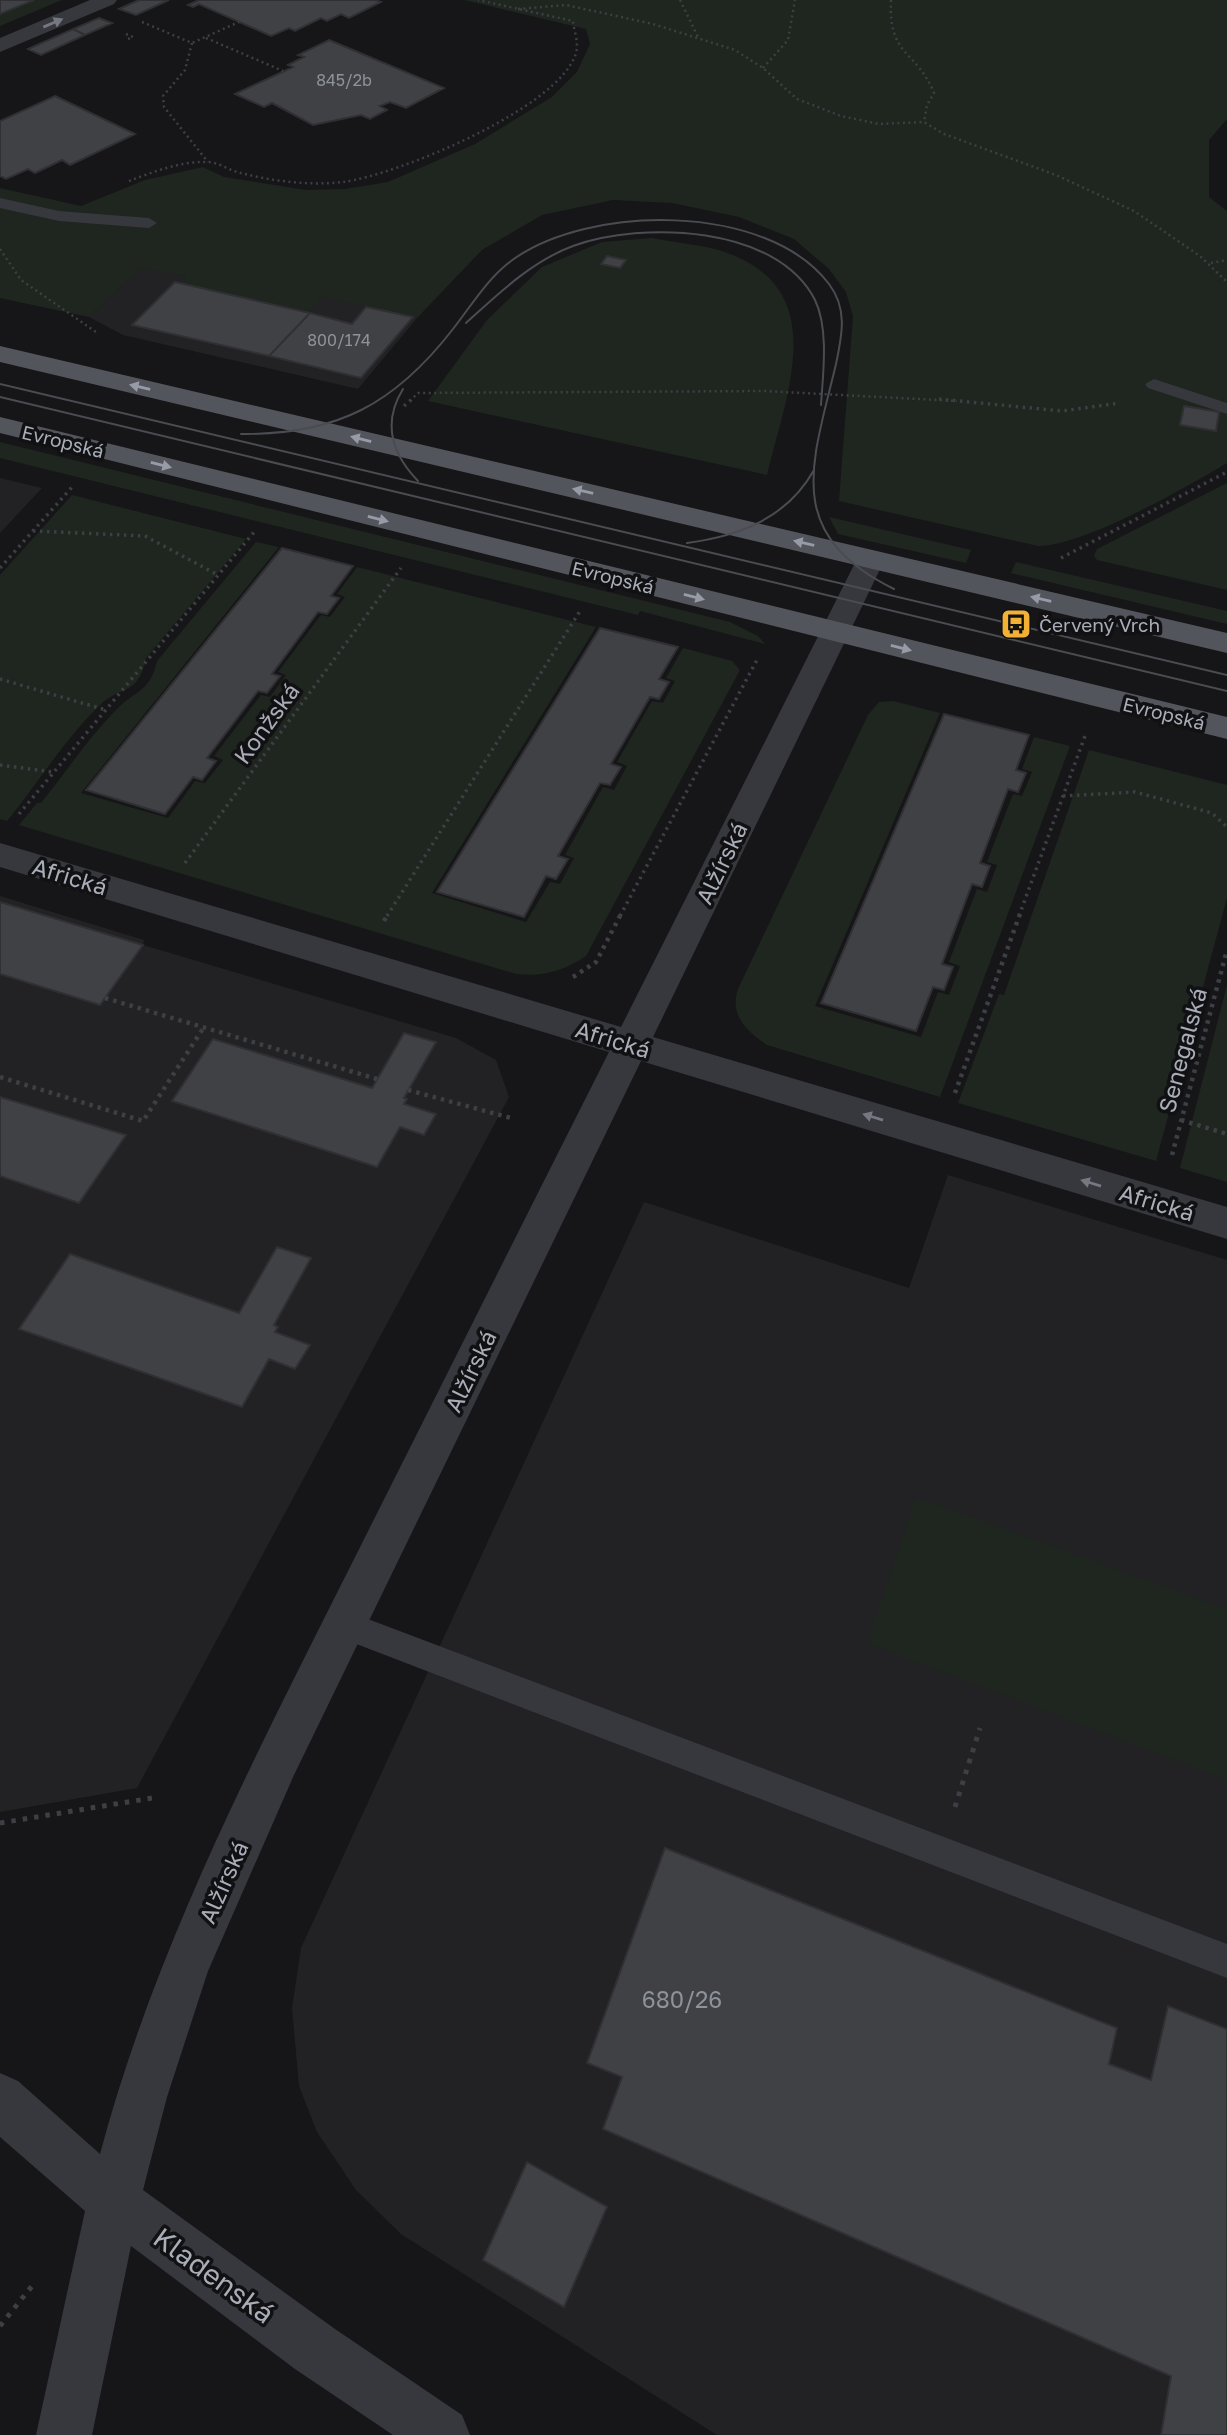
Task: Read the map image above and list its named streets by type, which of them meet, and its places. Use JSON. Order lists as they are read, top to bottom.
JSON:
{
  "streets": {
    "main road": ["Evropská"],
    "street": ["Alžírská", "Africká", "Kladenská"],
    "path": ["Konžská", "Senegalská"]
  },
  "crossings": [
    ["Evropská", "Alžírská"],
    ["Konžská", "Africká"],
    ["Alžírská", "Africká"],
    ["Alžírská", "Kladenská"]
  ],
  "one_way": ["Africká"],
  "places": {
    "bus stop": ["Červený Vrch"]
  },
  "house_numbers": ["845/2b", "800/174", "680/26"]
}
